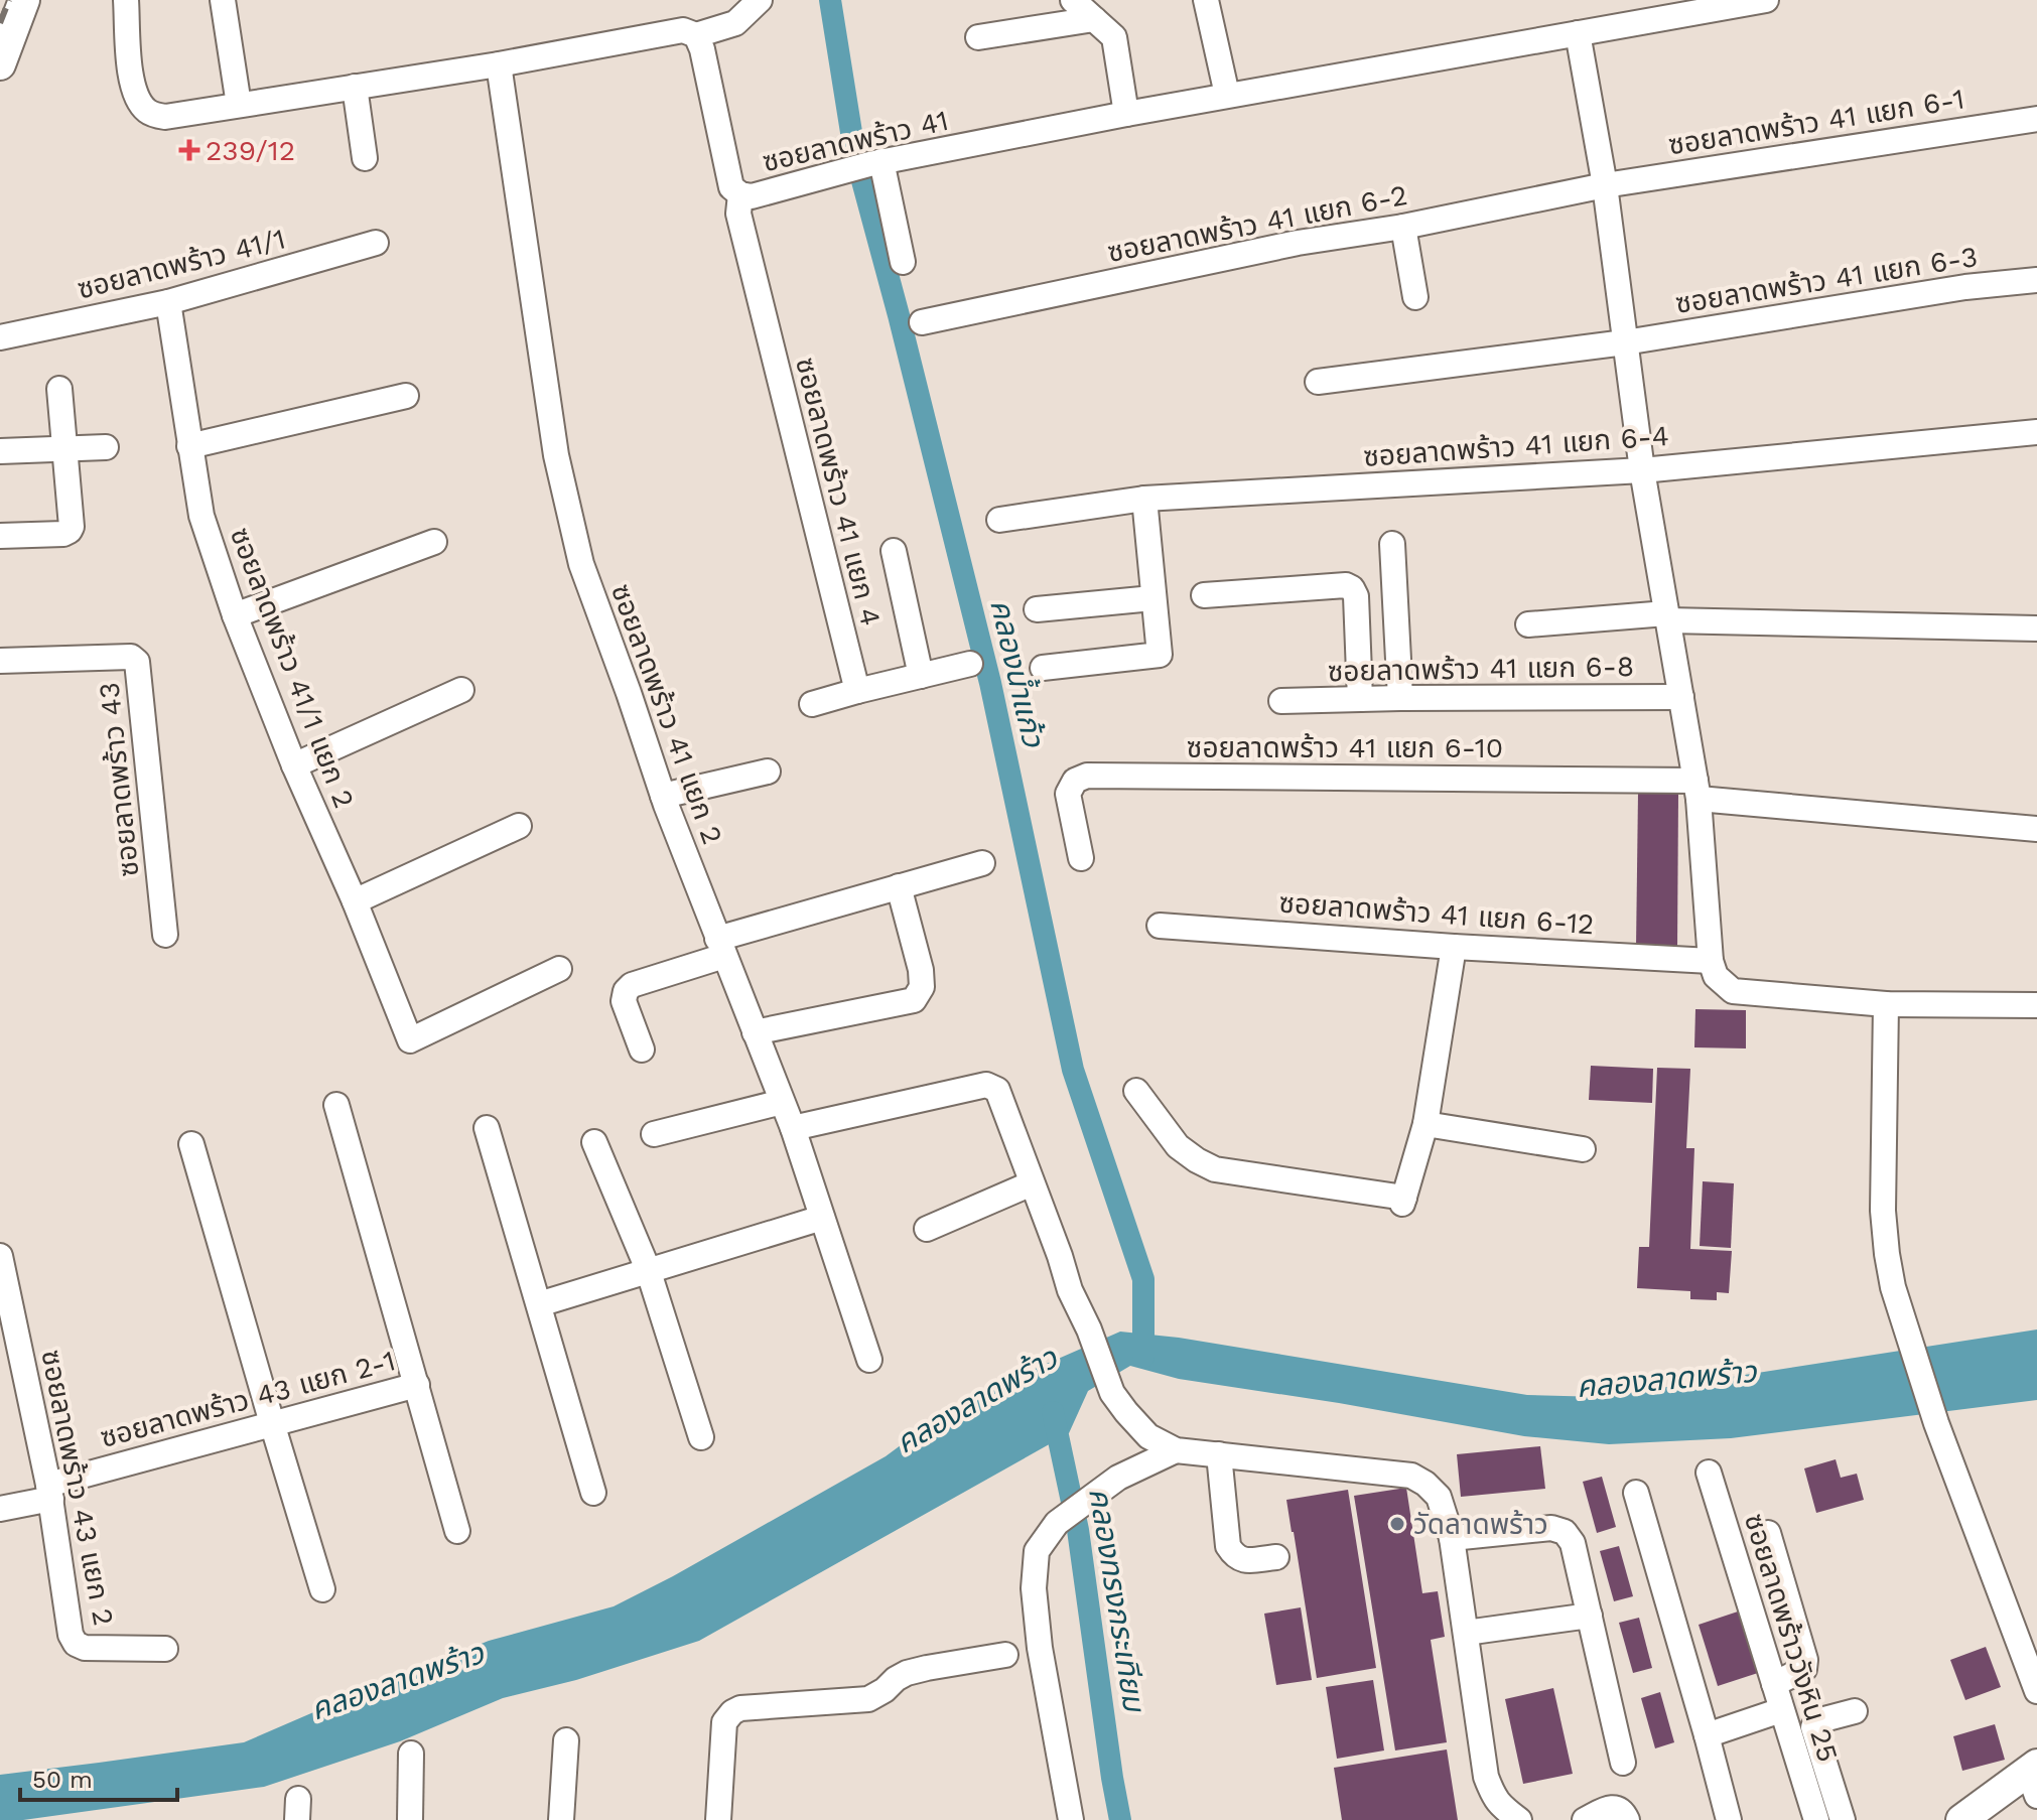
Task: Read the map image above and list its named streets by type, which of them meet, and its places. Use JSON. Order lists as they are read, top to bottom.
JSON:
{
  "streets": {
    "street": [
      "ซอยลาดพร้าว 41 แยก 6-1",
      "ซอยลาดพร้าว 41",
      "ซอยลาดพร้าว 41 แยก 6-2",
      "ซอยลาดพร้าว 41/1",
      "ซอยลาดพร้าว 41 แยก 6-3",
      "ซอยลาดพร้าว 41 แยก 6-4",
      "ซอยลาดพร้าว 41 แยก 4",
      "ซอยลาดพร้าว 41/1 แยก 2",
      "ซอยลาดพร้าว 41 แยก 6-8",
      "ซอยลาดพร้าว 41 แยก 2",
      "ซอยลาดพร้าว 41 แยก 6-10",
      "ซอยลาดพร้าว 43",
      "ซอยลาดพร้าว 41 แยก 6-12",
      "ซอยลาดพร้าว 43 แยก 2-1",
      "ซอยลาดพร้าว 43 แยก 2",
      "ซอยลาดพร้าววังหิน 25"
    ]
  },
  "crossings": [
    ["ซอยลาดพร้าว 41 แยก 6-1", "ซอยลาดพร้าว 41 แยก 6-2"],
    ["ซอยลาดพร้าว 41", "ซอยลาดพร้าว 41 แยก 4"],
    ["ซอยลาดพร้าว 41/1", "ซอยลาดพร้าว 41/1 แยก 2"],
    ["ซอยลาดพร้าว 43 แยก 2-1", "ซอยลาดพร้าว 43 แยก 2"]
  ],
  "water": ["คลองน้ำแก้ว", "คลองลาดพร้าว", "คลองทรงกระเทียม"],
  "places": {
    "health": ["239/12"],
    "other": ["วัดลาดพร้าว"]
  },
  "scale_bar": "50 m"
}
